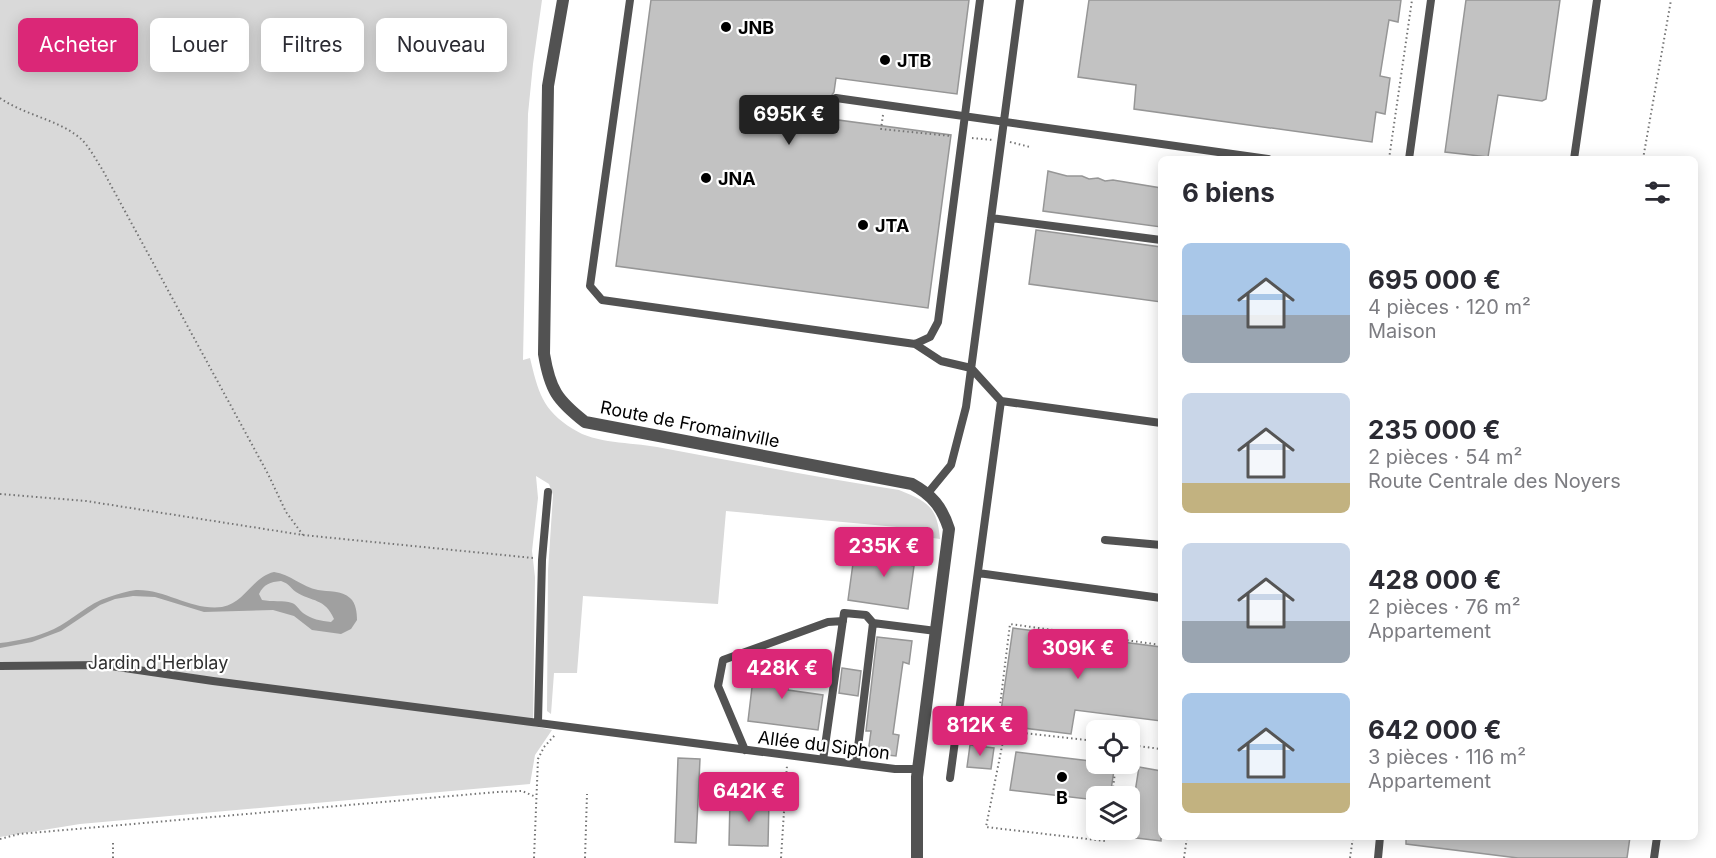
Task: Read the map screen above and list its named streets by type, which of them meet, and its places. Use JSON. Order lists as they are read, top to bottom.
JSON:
{
  "streets": {
    "street": ["Route de Fromainville"],
    "lane": ["Allée du Siphon"]
  },
  "parks": ["Jardin d'Herblay"],
  "places": [
    "JNB",
    "JTB",
    "JNA",
    "JTA",
    "B"
  ],
  "page": {
    "chip": [
      "Acheter",
      "Louer",
      "Filtres",
      "Nouveau"
    ],
    "price": [
      "695K €",
      "235K €",
      "309K €",
      "428K €",
      "812K €",
      "642K €"
    ],
    "heading": "6 biens",
    "list": [
      {
        "name": "695 000 €",
        "note": "4 pièces · 120 m² · Maison"
      },
      {
        "name": "235 000 €",
        "note": "2 pièces · 54 m² · Route Centrale des Noyers"
      },
      {
        "name": "428 000 €",
        "note": "2 pièces · 76 m² · Appartement"
      },
      {
        "name": "642 000 €",
        "note": "3 pièces · 116 m² · Appartement"
      }
    ]
  }
}
